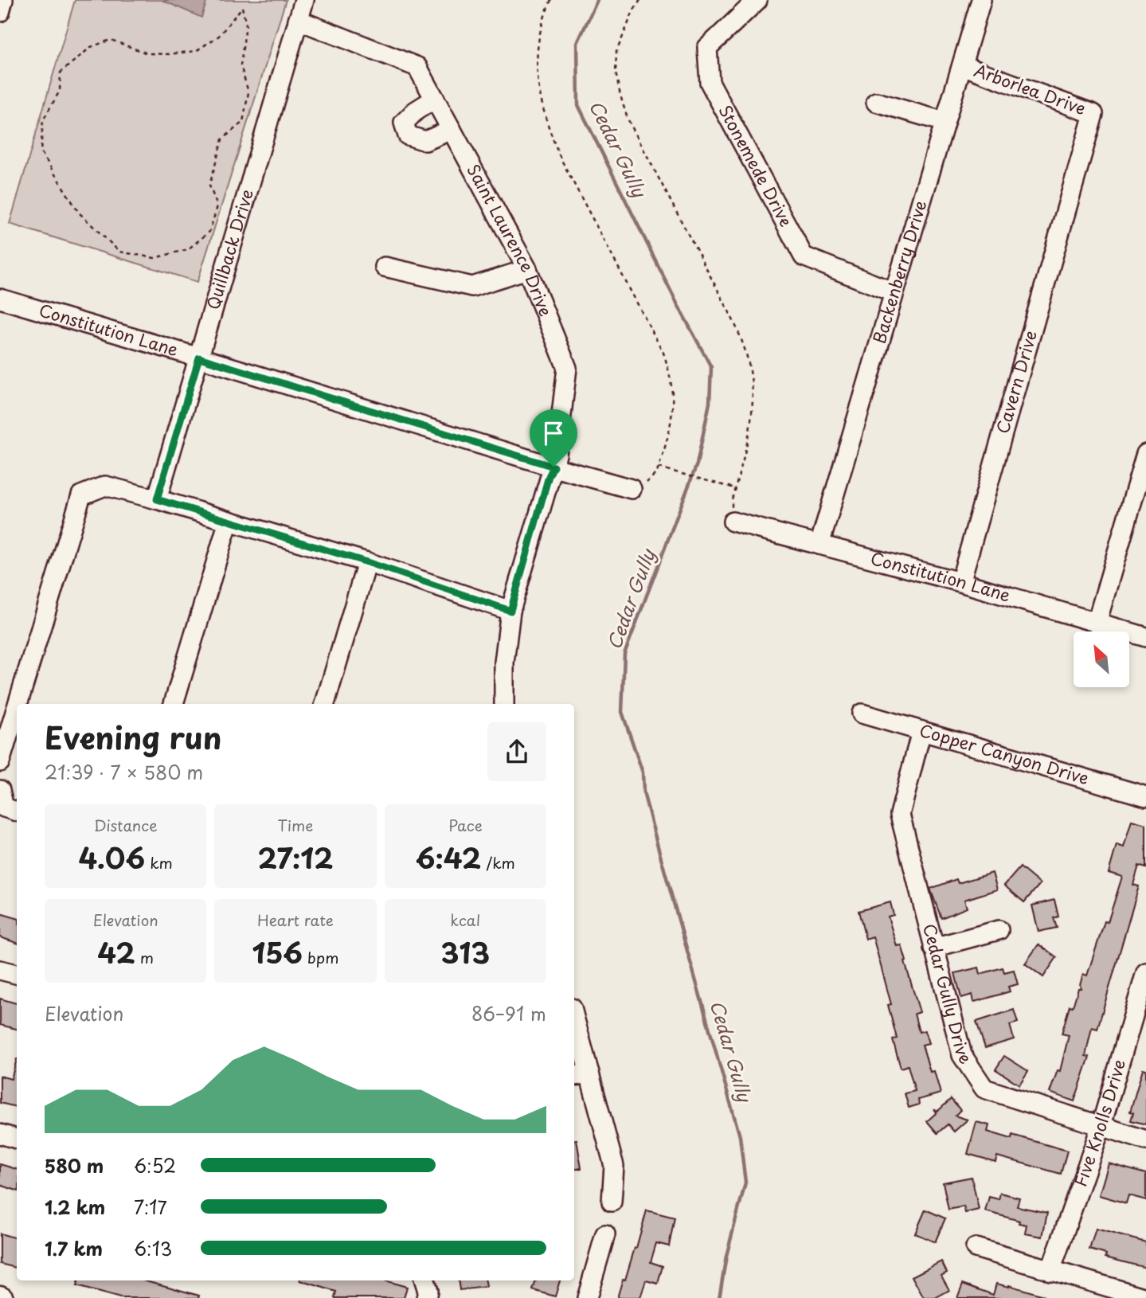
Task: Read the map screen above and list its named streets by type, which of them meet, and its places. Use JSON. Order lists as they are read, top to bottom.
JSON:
{
  "streets": {
    "street": [
      "Arborlea Drive",
      "Stonemede Drive",
      "Saint Laurence Drive",
      "Quillback Drive",
      "Backenberry Drive",
      "Constitution Lane",
      "Cavern Drive",
      "Copper Canyon Drive",
      "Cedar Gully Drive",
      "Five Knolls Drive"
    ]
  },
  "crossings": [
    ["Arborlea Drive", "Backenberry Drive"],
    ["Arborlea Drive", "Cavern Drive"],
    ["Stonemede Drive", "Backenberry Drive"],
    ["Saint Laurence Drive", "Quillback Drive"],
    ["Saint Laurence Drive", "Constitution Lane"],
    ["Quillback Drive", "Constitution Lane"],
    ["Backenberry Drive", "Constitution Lane"],
    ["Constitution Lane", "Cavern Drive"],
    ["Copper Canyon Drive", "Cedar Gully Drive"],
    ["Cedar Gully Drive", "Five Knolls Drive"]
  ],
  "water": ["Cedar Gully"],
  "north": "top left",
  "page": {
    "heading": ["Evening run", "21:39 · 7 × 580 m"],
    "stats": [
      ["Distance", "4.06 km"],
      ["Time", "27:12"],
      ["Pace", "6:42 /km"],
      ["Elevation", "42 m"],
      ["Heart rate", "156 bpm"],
      ["kcal", "313"]
    ],
    "chart": ["Elevation", "86–91 m"],
    "list": [
      {
        "name": "580 m",
        "note": "6:52"
      },
      {
        "name": "1.2 km",
        "note": "7:17"
      },
      {
        "name": "1.7 km",
        "note": "6:13"
      }
    ]
  }
}
